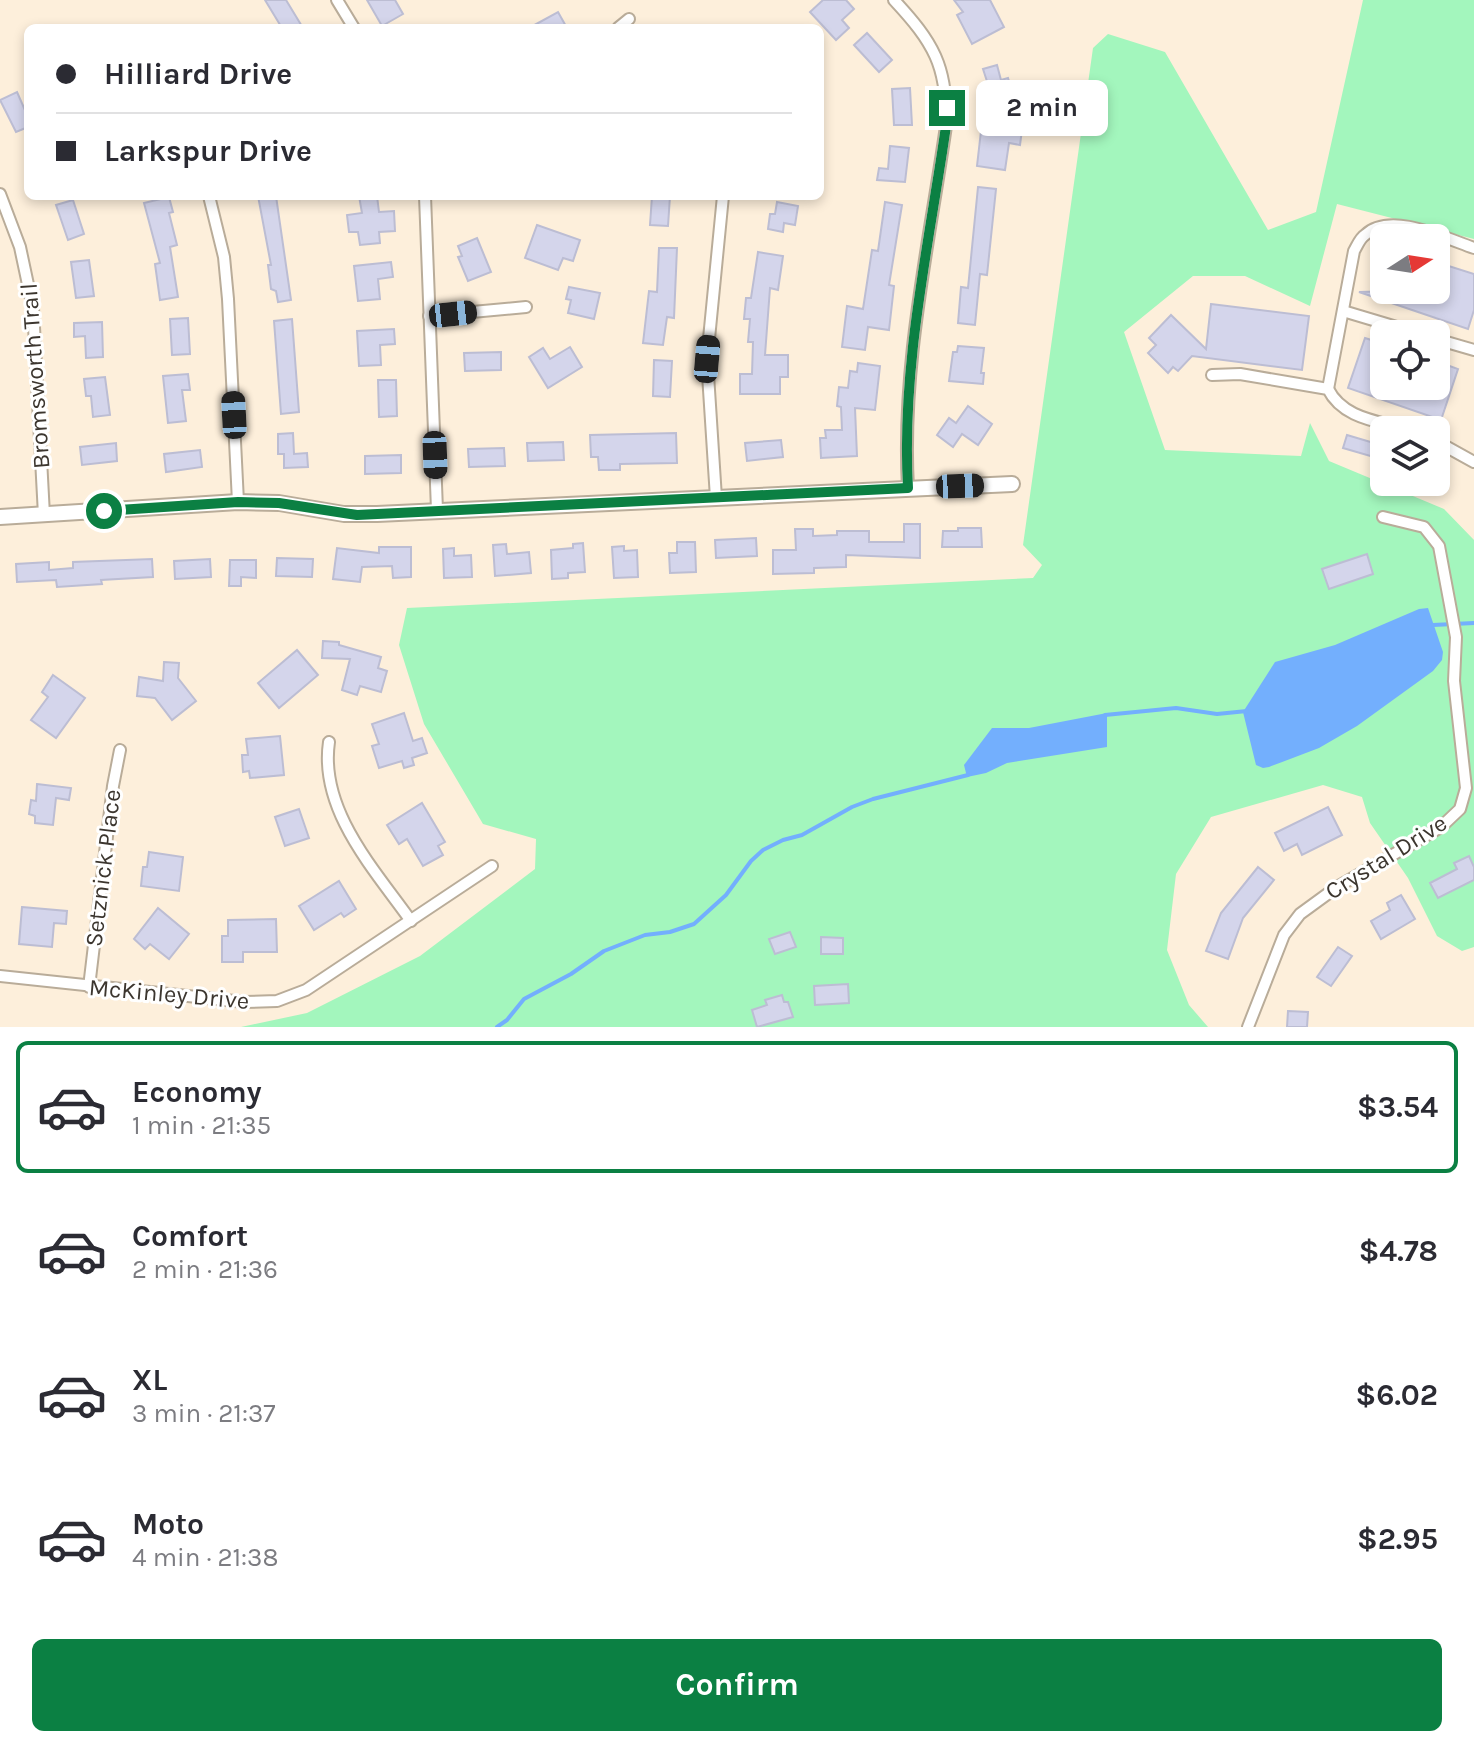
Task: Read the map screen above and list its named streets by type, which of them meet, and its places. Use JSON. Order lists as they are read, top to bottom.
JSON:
{
  "streets": {
    "street": [
      "Bromsworth Trail",
      "Crystal Drive",
      "Setznick Place",
      "McKinley Drive"
    ]
  },
  "crossings": [
    ["Setznick Place", "McKinley Drive"]
  ],
  "north": "right",
  "page": {
    "banner": ["Hilliard Drive", "Larkspur Drive"],
    "bubble": "2 min",
    "list": [
      {
        "name": "Economy",
        "note": "1 min · 21:35",
        "value": "$3.54"
      },
      {
        "name": "Comfort",
        "note": "2 min · 21:36",
        "value": "$4.78"
      },
      {
        "name": "XL",
        "note": "3 min · 21:37",
        "value": "$6.02"
      },
      {
        "name": "Moto",
        "note": "4 min · 21:38",
        "value": "$2.95"
      }
    ],
    "buttons": "Confirm"
  }
}
